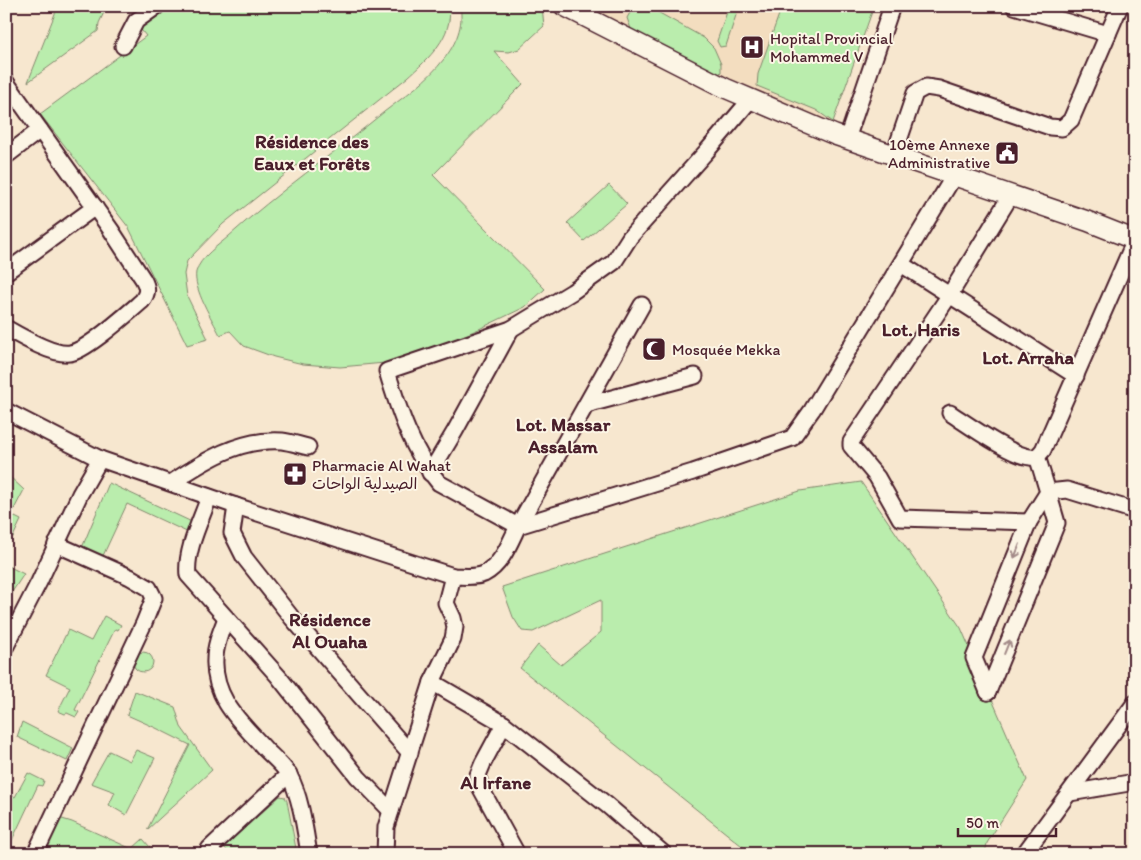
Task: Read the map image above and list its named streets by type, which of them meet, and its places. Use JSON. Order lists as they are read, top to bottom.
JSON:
{
  "districts": [
    "Résidence des Eaux et Forêts",
    "Lot. Haris",
    "Lot. Arraha",
    "Lot. Massar Assalam",
    "Résidence Al Ouaha",
    "Al Irfane"
  ],
  "places": {
    "hospital": ["Hopital Provincial Mohammed V"],
    "public building": ["10ème Annexe Administrative"],
    "mosque": ["Mosquée Mekka"],
    "pharmacy": ["Pharmacie Al Wahat الصيدلية الواحات"]
  },
  "scale_bar": "50 m"
}
